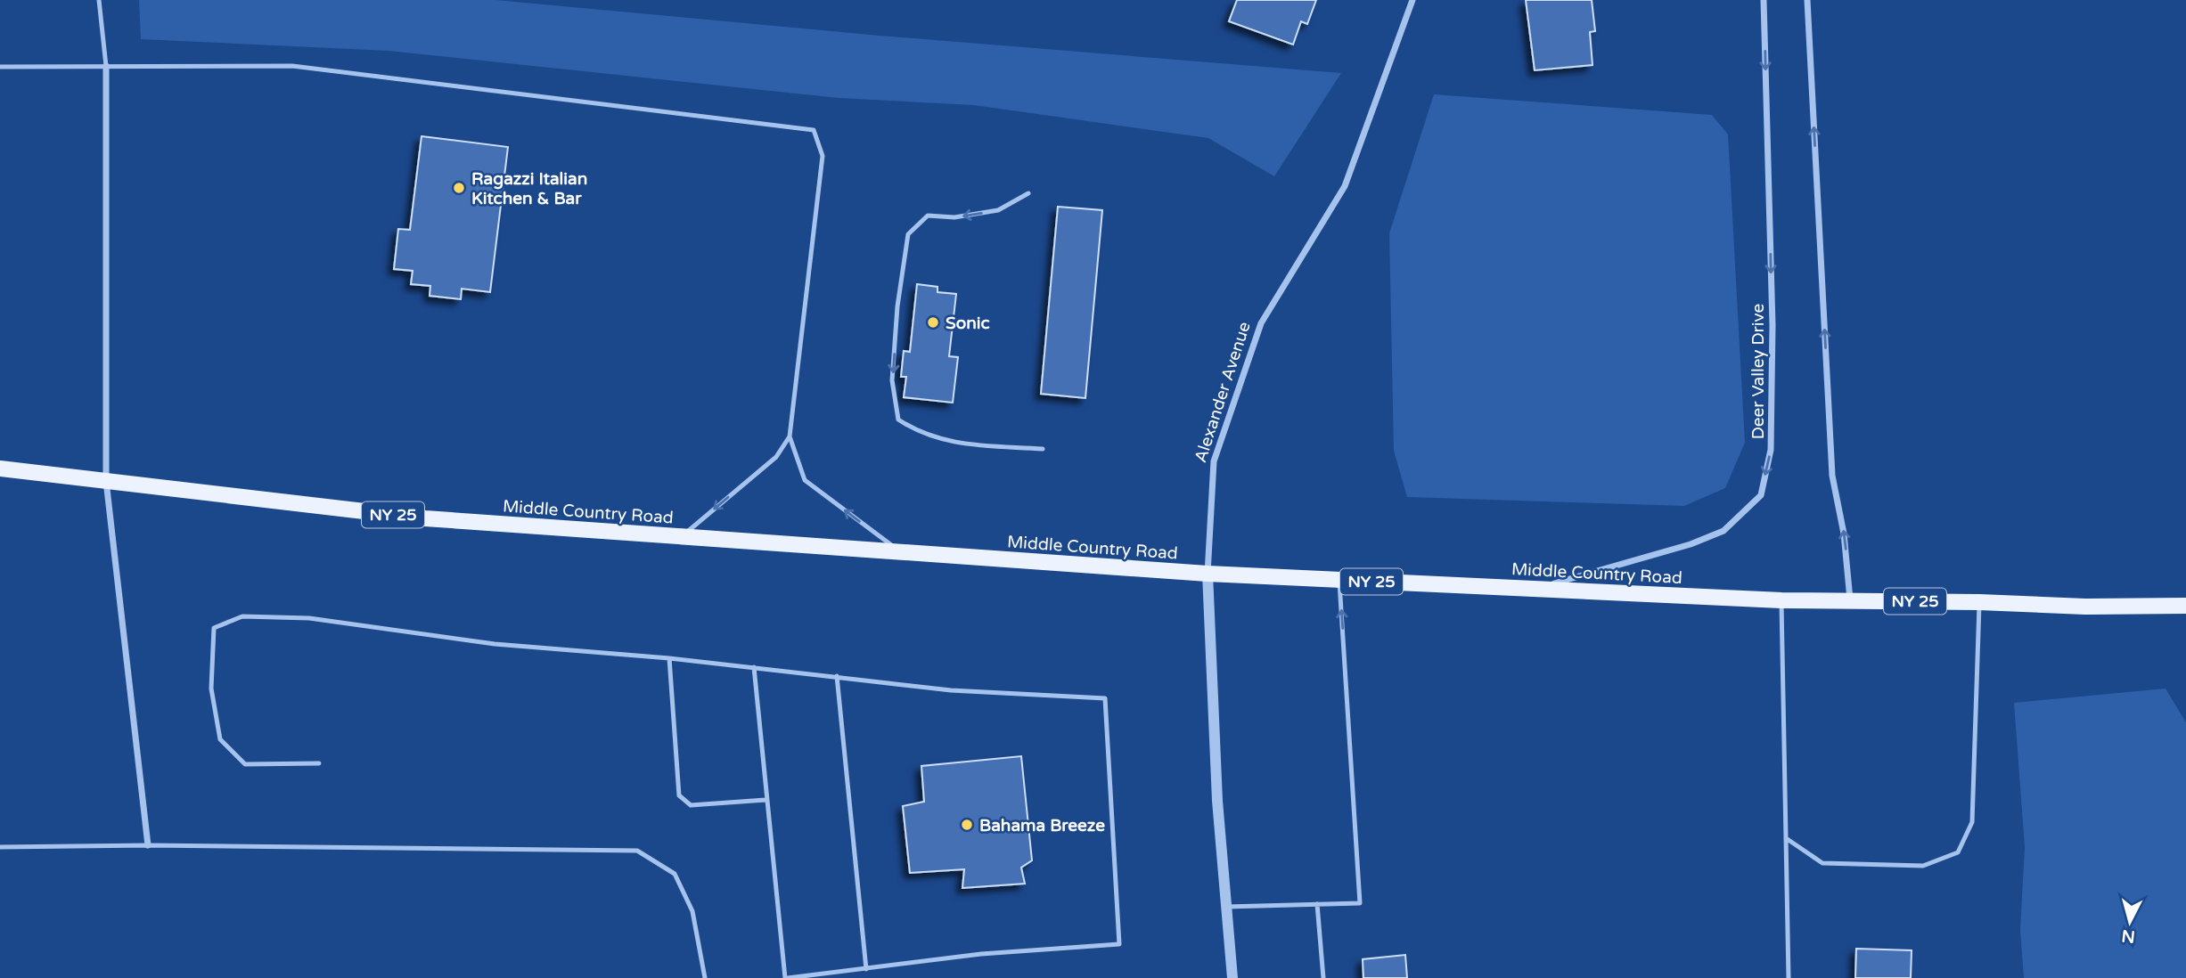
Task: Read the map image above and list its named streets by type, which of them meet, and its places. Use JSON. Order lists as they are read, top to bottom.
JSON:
{
  "streets": {
    "main road": ["Middle Country Road", "NY 25"],
    "street": ["Deer Valley Drive", "Alexander Avenue"]
  },
  "crossings": [
    ["Deer Valley Drive", "Middle Country Road"],
    ["Alexander Avenue", "Middle Country Road"]
  ],
  "places": ["Ragazzi Italian Kitchen & Bar", "Sonic", "Bahama Breeze"],
  "north": "bottom"
}
